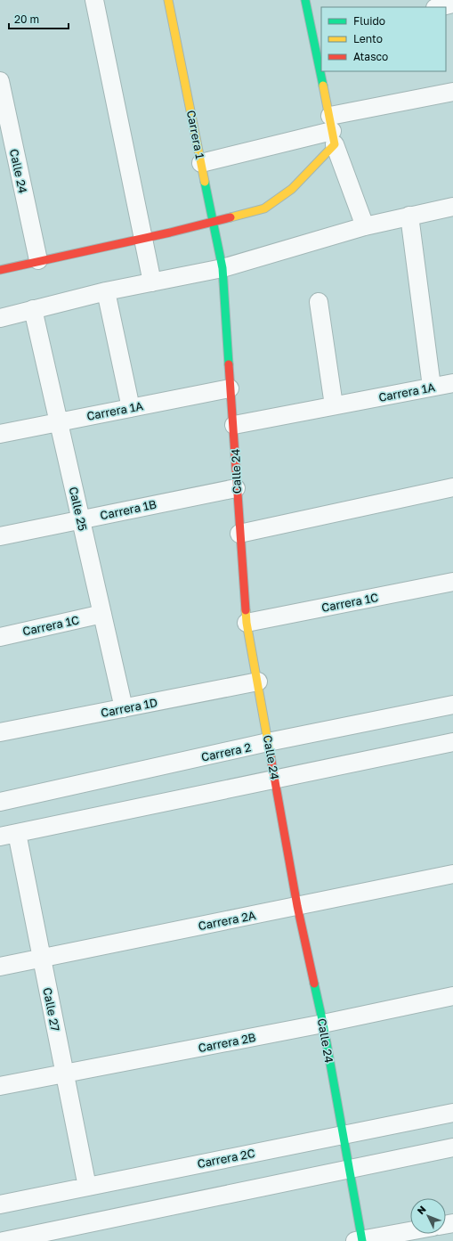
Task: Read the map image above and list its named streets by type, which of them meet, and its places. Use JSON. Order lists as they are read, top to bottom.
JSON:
{
  "streets": {
    "street": [
      "Carrera 1",
      "Calle 24",
      "Carrera 1A",
      "Calle 25",
      "Carrera 1B",
      "Carrera 1C",
      "Carrera 1D",
      "Carrera 2",
      "Carrera 2A",
      "Calle 27",
      "Carrera 2B",
      "Carrera 2C"
    ]
  },
  "crossings": [
    ["Carrera 1", "Calle 24"],
    ["Calle 24", "Carrera 1A"],
    ["Calle 24", "Carrera 1B"],
    ["Calle 24", "Carrera 1C"],
    ["Calle 24", "Carrera 1D"],
    ["Calle 24", "Carrera 2"],
    ["Calle 24", "Carrera 2A"],
    ["Calle 24", "Carrera 2B"],
    ["Calle 24", "Carrera 2C"],
    ["Carrera 1A", "Calle 25"],
    ["Calle 25", "Carrera 1B"],
    ["Calle 25", "Carrera 1C"],
    ["Calle 25", "Carrera 1D"],
    ["Carrera 2A", "Calle 27"],
    ["Calle 27", "Carrera 2B"],
    ["Calle 27", "Carrera 2C"]
  ],
  "legend": ["Fluido", "Lento", "Atasco"],
  "scale_bar": "20 m",
  "north": "top left"
}
